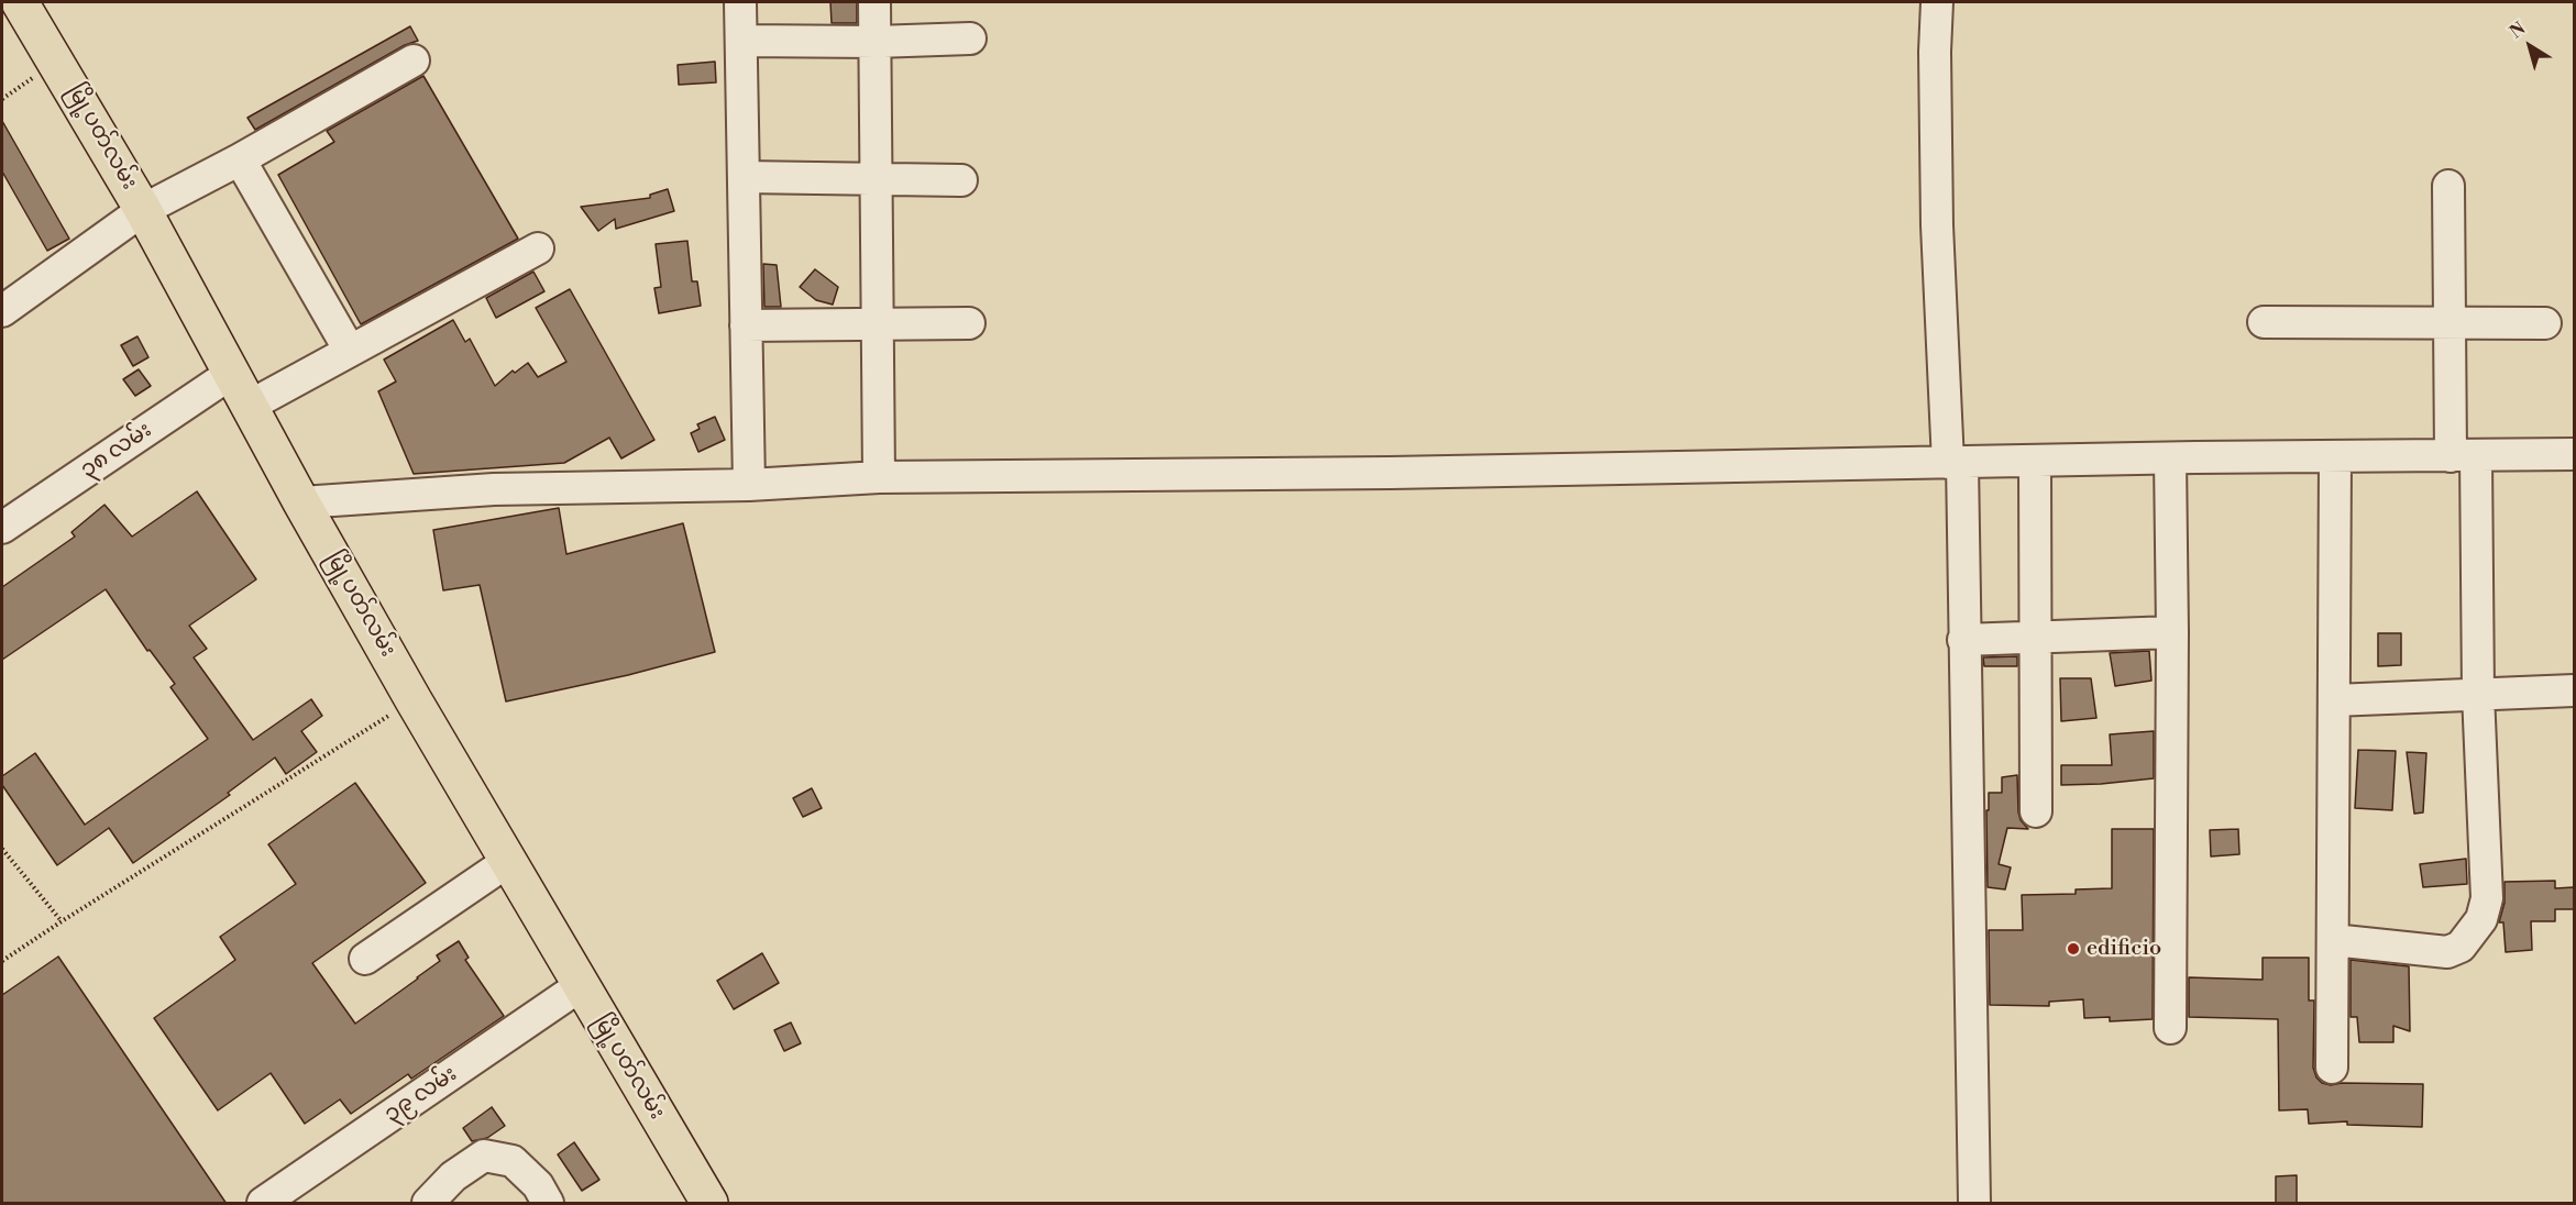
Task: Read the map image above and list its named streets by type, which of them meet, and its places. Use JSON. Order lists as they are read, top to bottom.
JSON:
{
  "streets": {
    "main road": ["မြို့ပတ်လမ်း"],
    "street": ["၃၈ လမ်း", "၃၉ လမ်း"]
  },
  "crossings": [
    ["မြို့ပတ်လမ်း", "၃၈ လမ်း"],
    ["မြို့ပတ်လမ်း", "၃၉ လမ်း"]
  ],
  "places": ["edificio"],
  "north": "top left"
}
